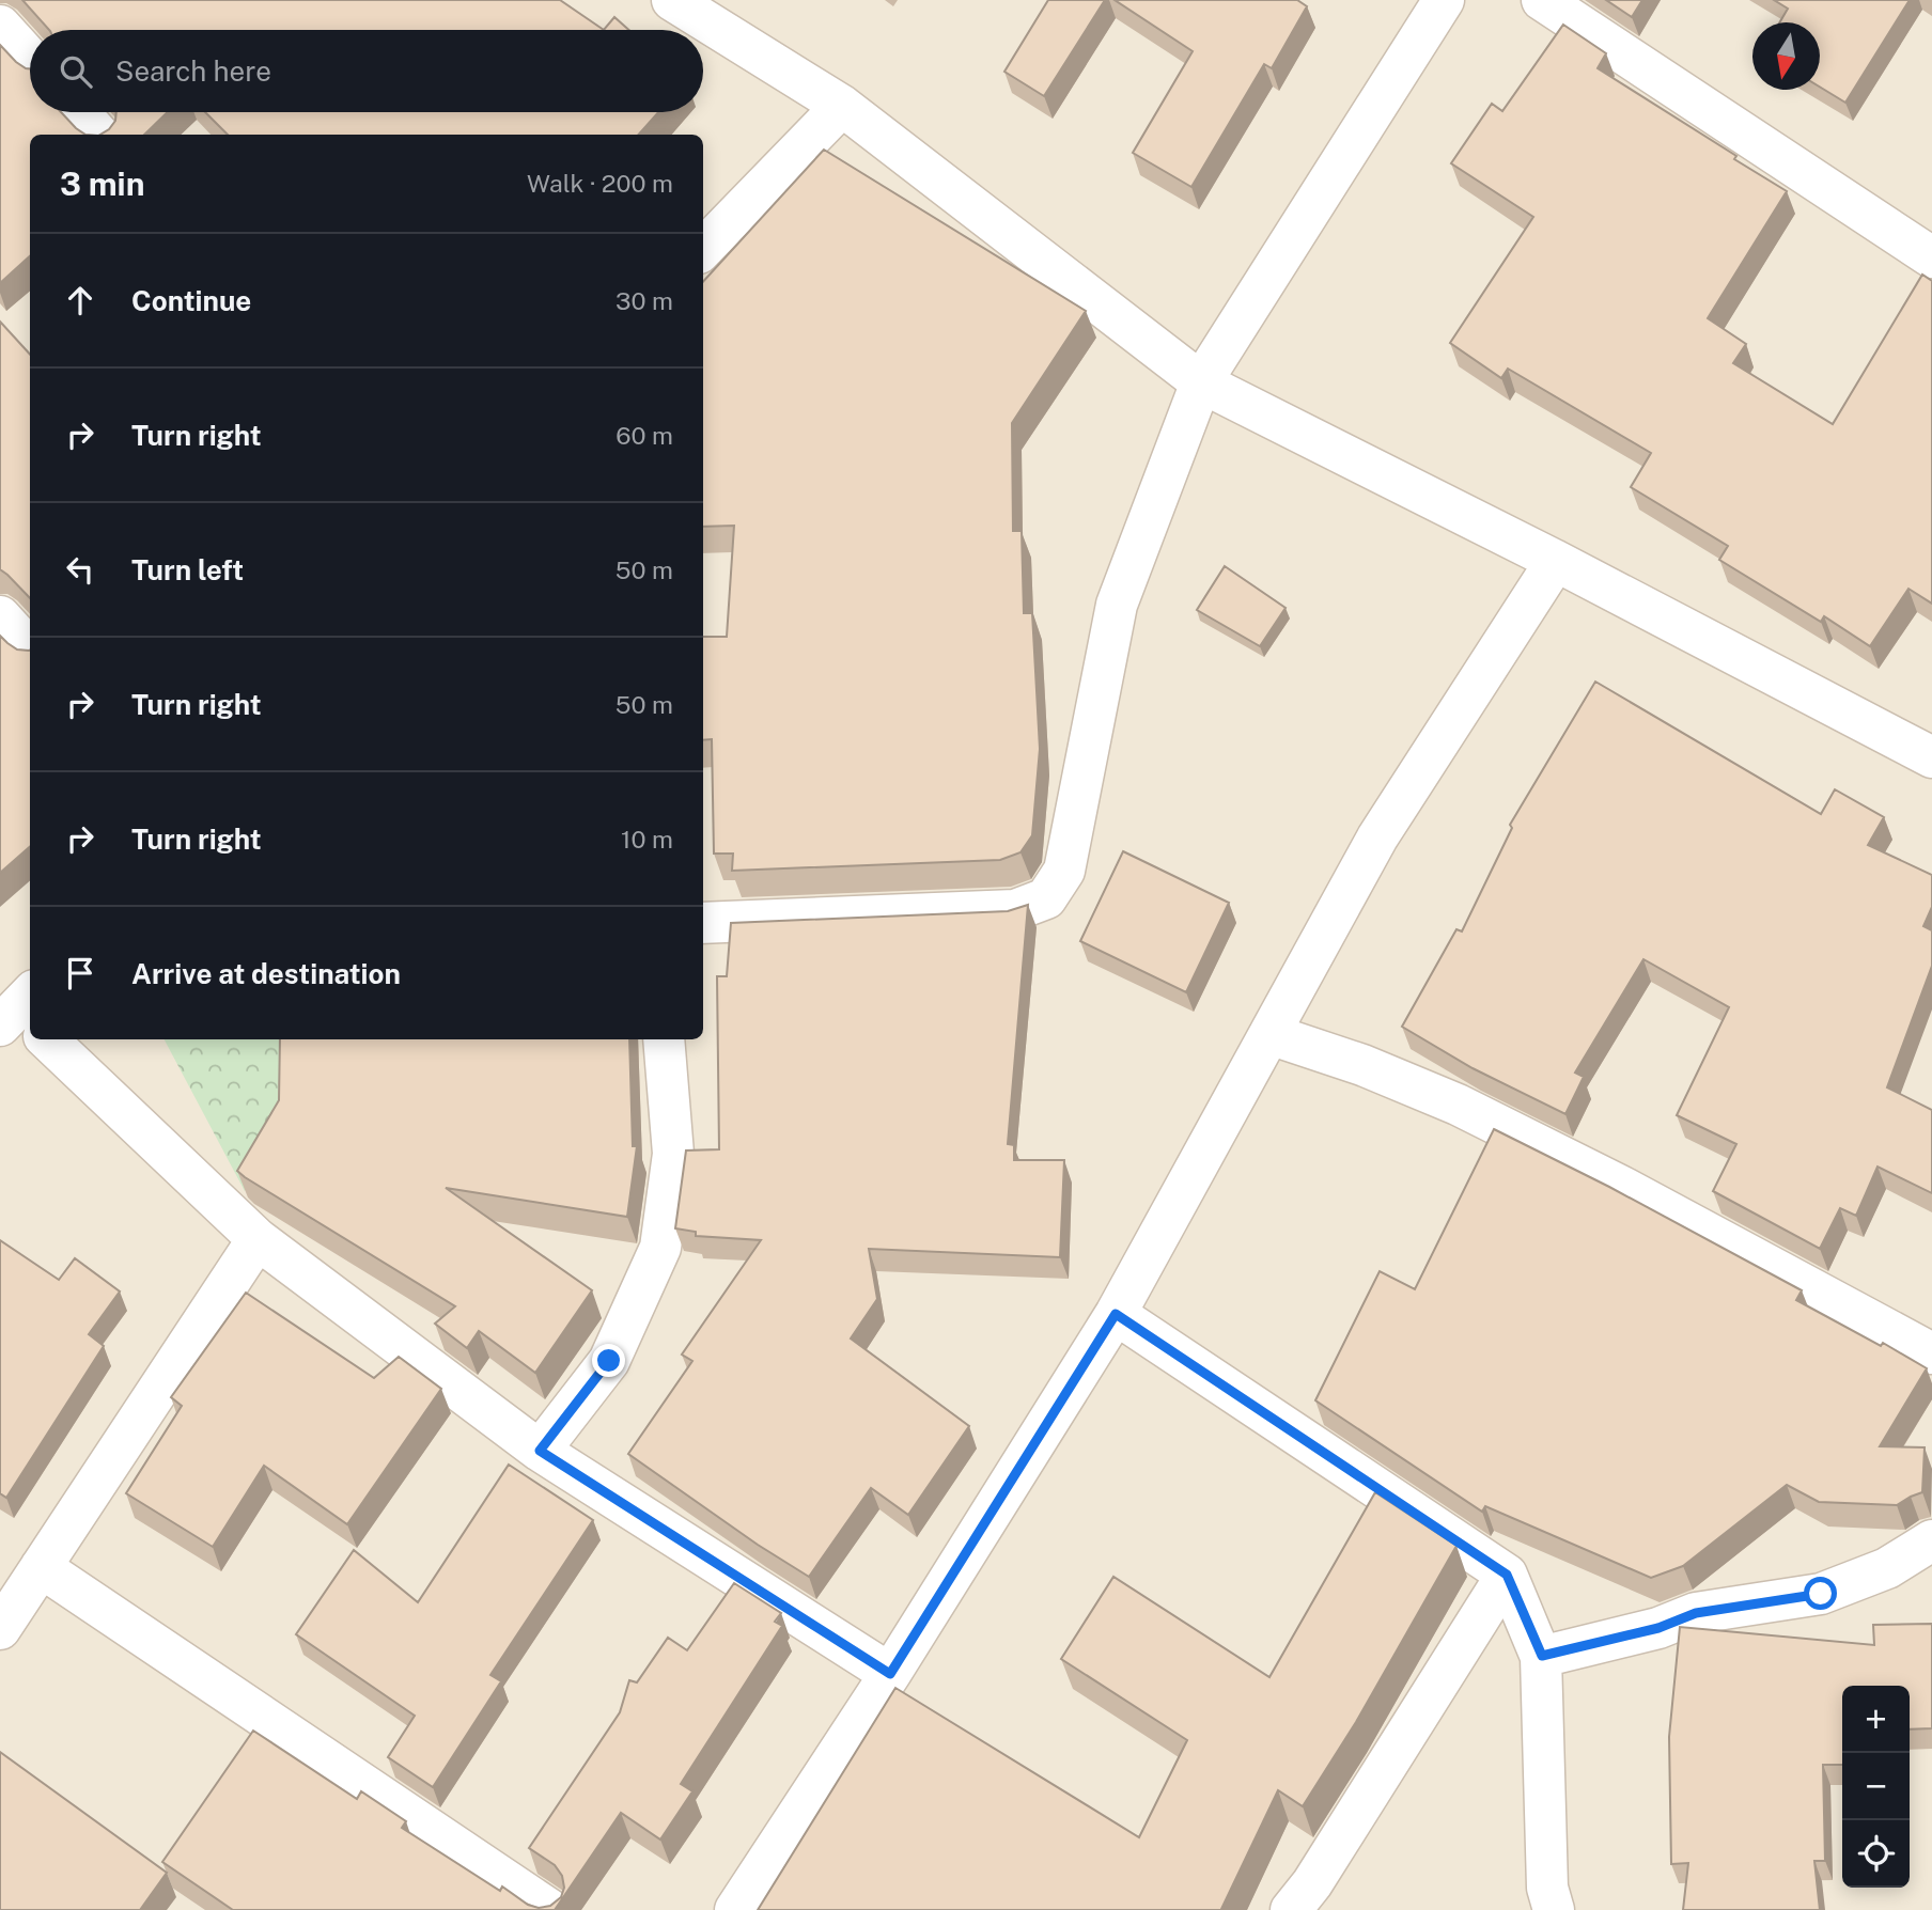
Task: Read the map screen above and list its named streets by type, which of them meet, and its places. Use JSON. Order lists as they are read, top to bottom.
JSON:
{
  "north": "bottom",
  "page": {
    "search": "Search here",
    "heading": ["3 min", "Walk · 200 m"],
    "list": [
      ["Continue", "30 m"],
      ["Turn right", "60 m"],
      ["Turn left", "50 m"],
      ["Turn right", "50 m"],
      ["Turn right", "10 m"],
      "Arrive at destination"
    ],
    "map_buttons": ["+", "−"]
  }
}
